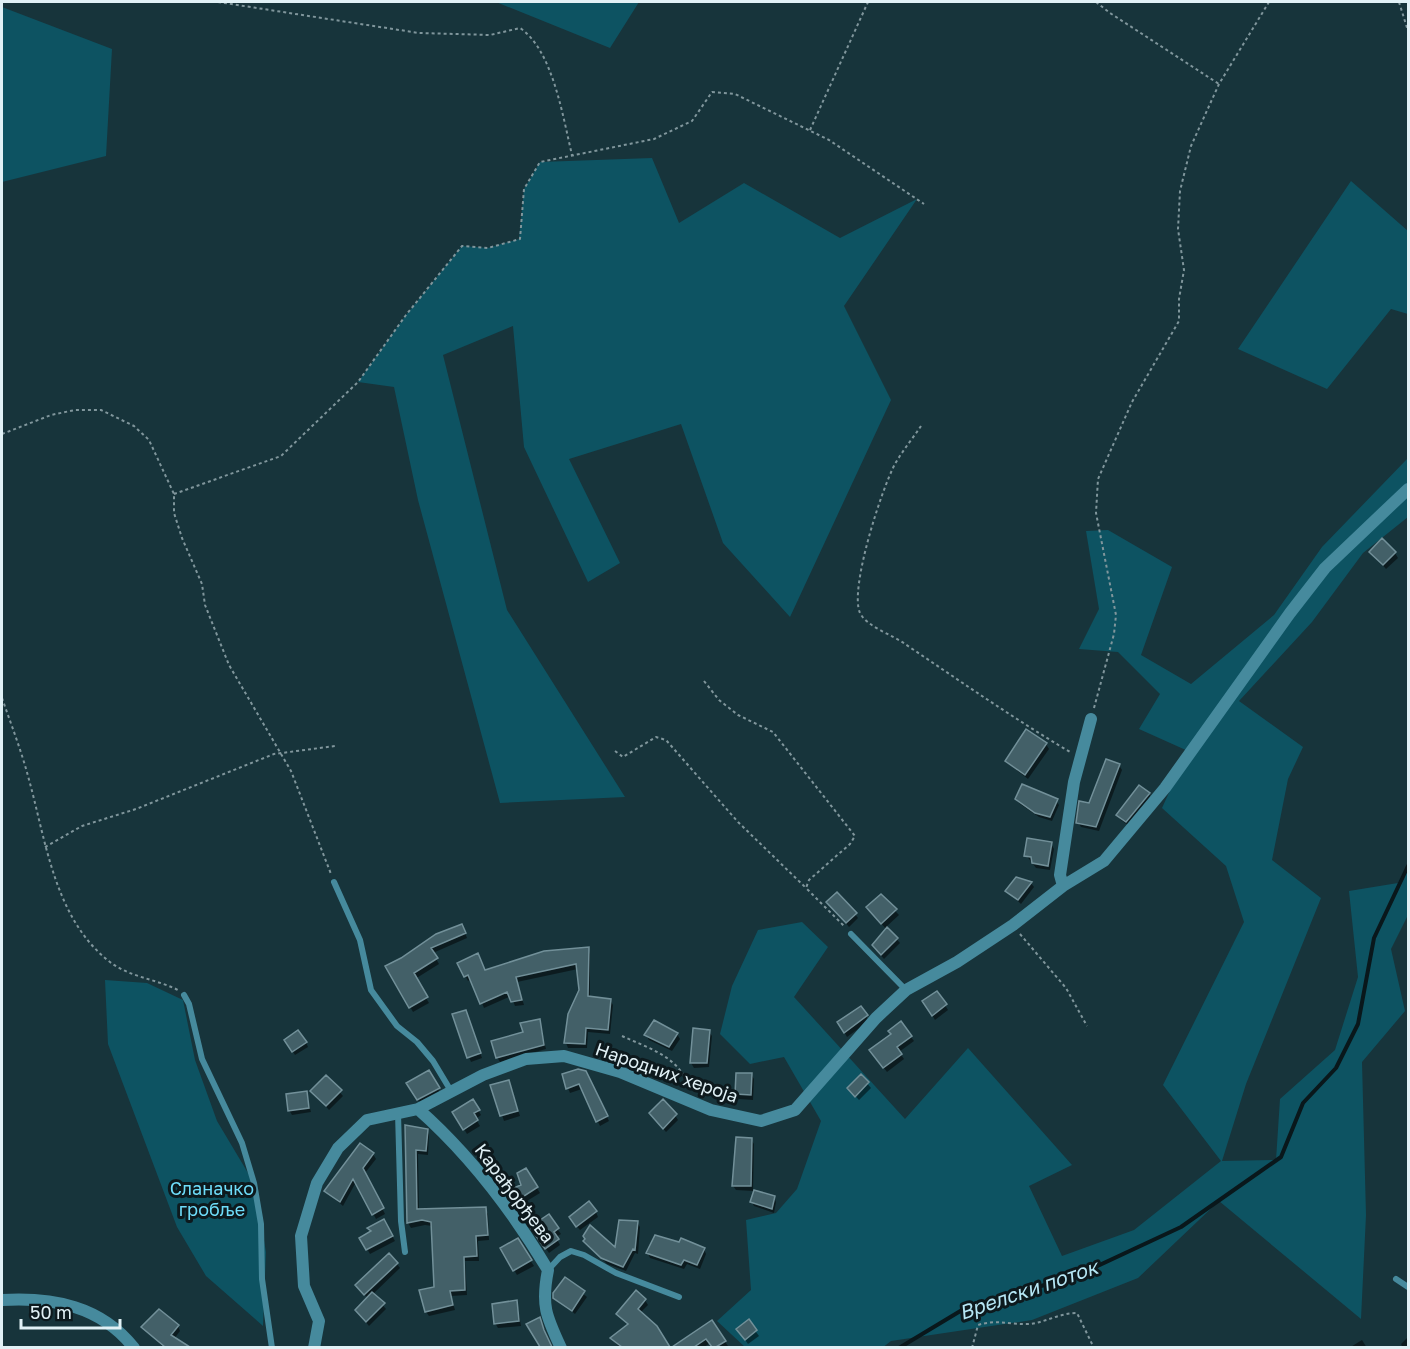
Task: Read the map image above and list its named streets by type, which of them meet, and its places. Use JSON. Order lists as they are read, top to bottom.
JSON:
{
  "streets": {
    "street": ["Народних хероја", "Карађорђева"]
  },
  "crossings": [
    ["Народних хероја", "Карађорђева"]
  ],
  "water": ["Врелски поток"],
  "parks": ["Сланачко гробље"],
  "scale_bar": "50 m"
}
